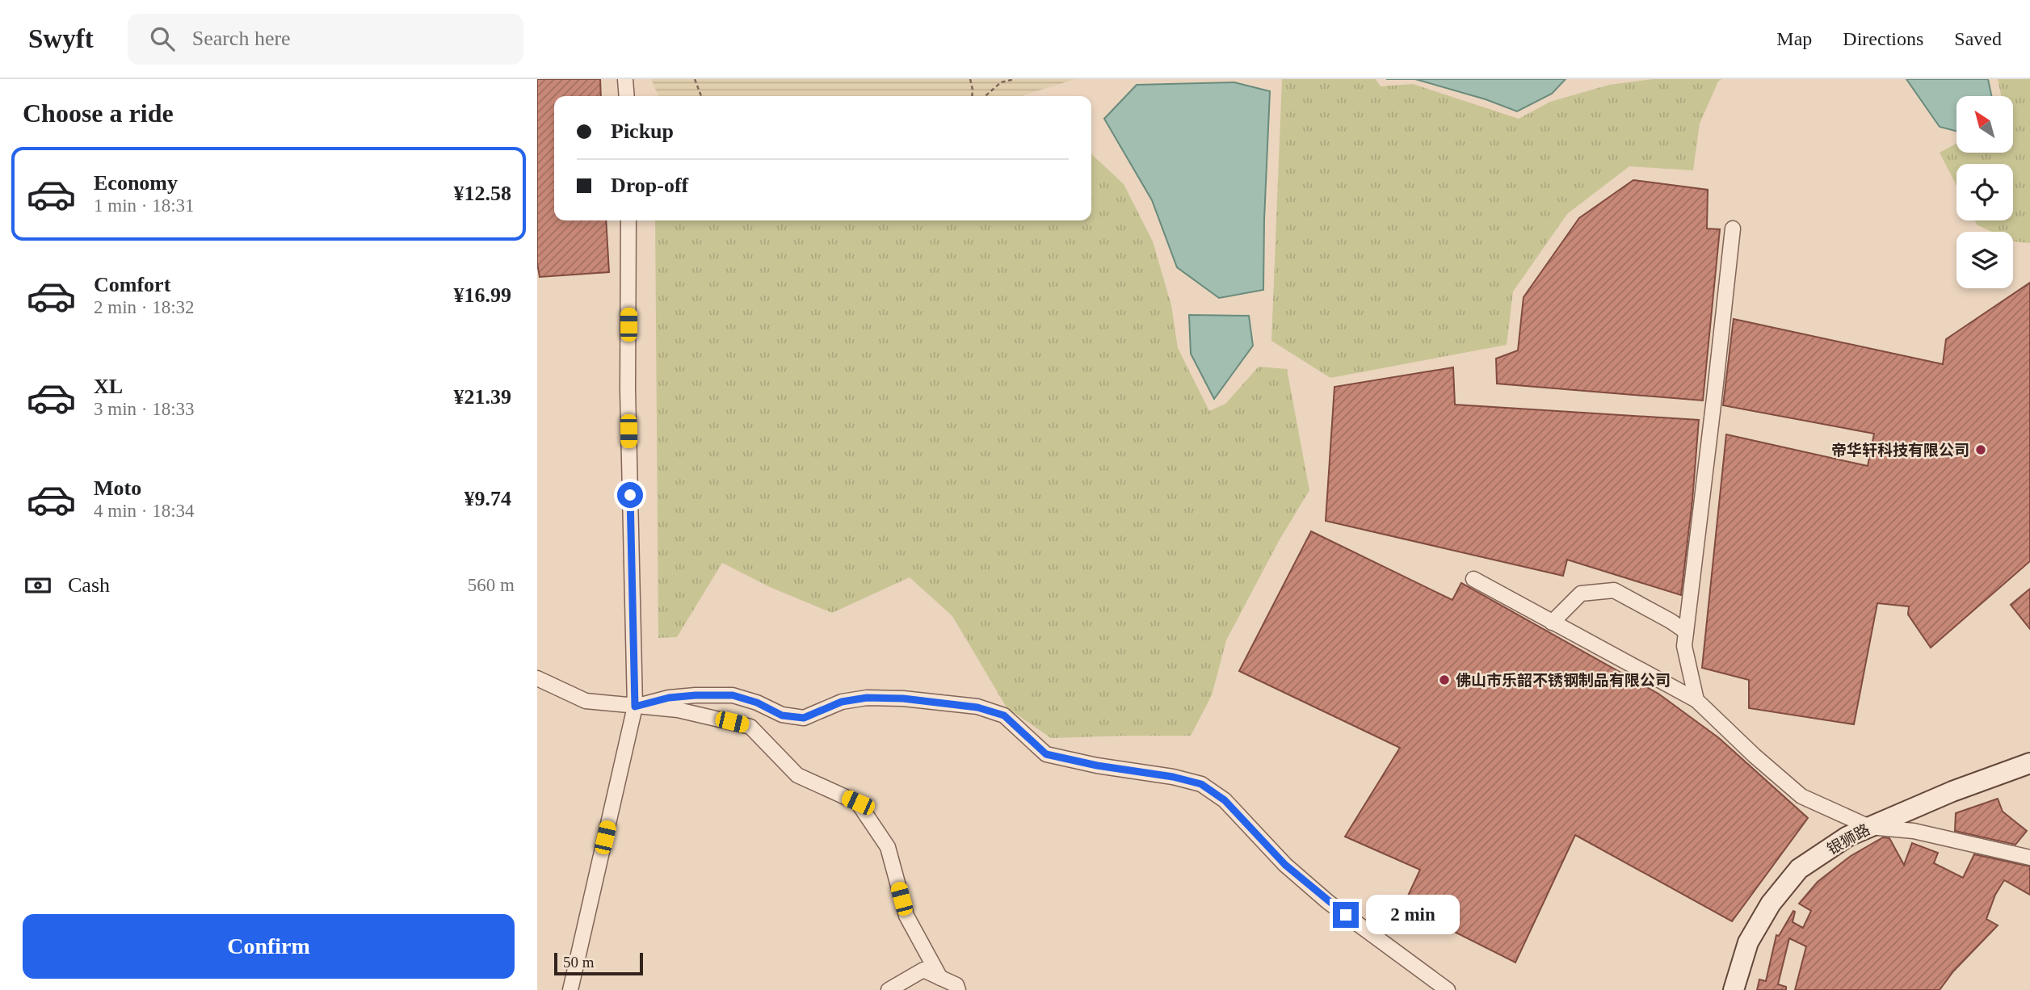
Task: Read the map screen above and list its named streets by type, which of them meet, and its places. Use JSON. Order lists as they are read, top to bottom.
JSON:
{
  "streets": {
    "main road": ["银狮路"]
  },
  "places": ["帝华轩科技有限公司", "佛山市乐韶不锈钢制品有限公司"],
  "scale_bar": "50 m",
  "north": "top left",
  "page": {
    "header": "Swyft",
    "search": "Search here",
    "nav": ["Map", "Directions", "Saved"],
    "heading": "Choose a ride",
    "banner": ["Pickup", "Drop-off"],
    "list": [
      {
        "name": "Economy",
        "note": "1 min · 18:31",
        "value": "¥12.58"
      },
      {
        "name": "Comfort",
        "note": "2 min · 18:32",
        "value": "¥16.99"
      },
      {
        "name": "XL",
        "note": "3 min · 18:33",
        "value": "¥21.39"
      },
      {
        "name": "Moto",
        "note": "4 min · 18:34",
        "value": "¥9.74"
      }
    ],
    "pay": ["Cash", "560 m"],
    "bubble": "2 min",
    "buttons": "Confirm",
    "scale": "50 m"
  }
}
